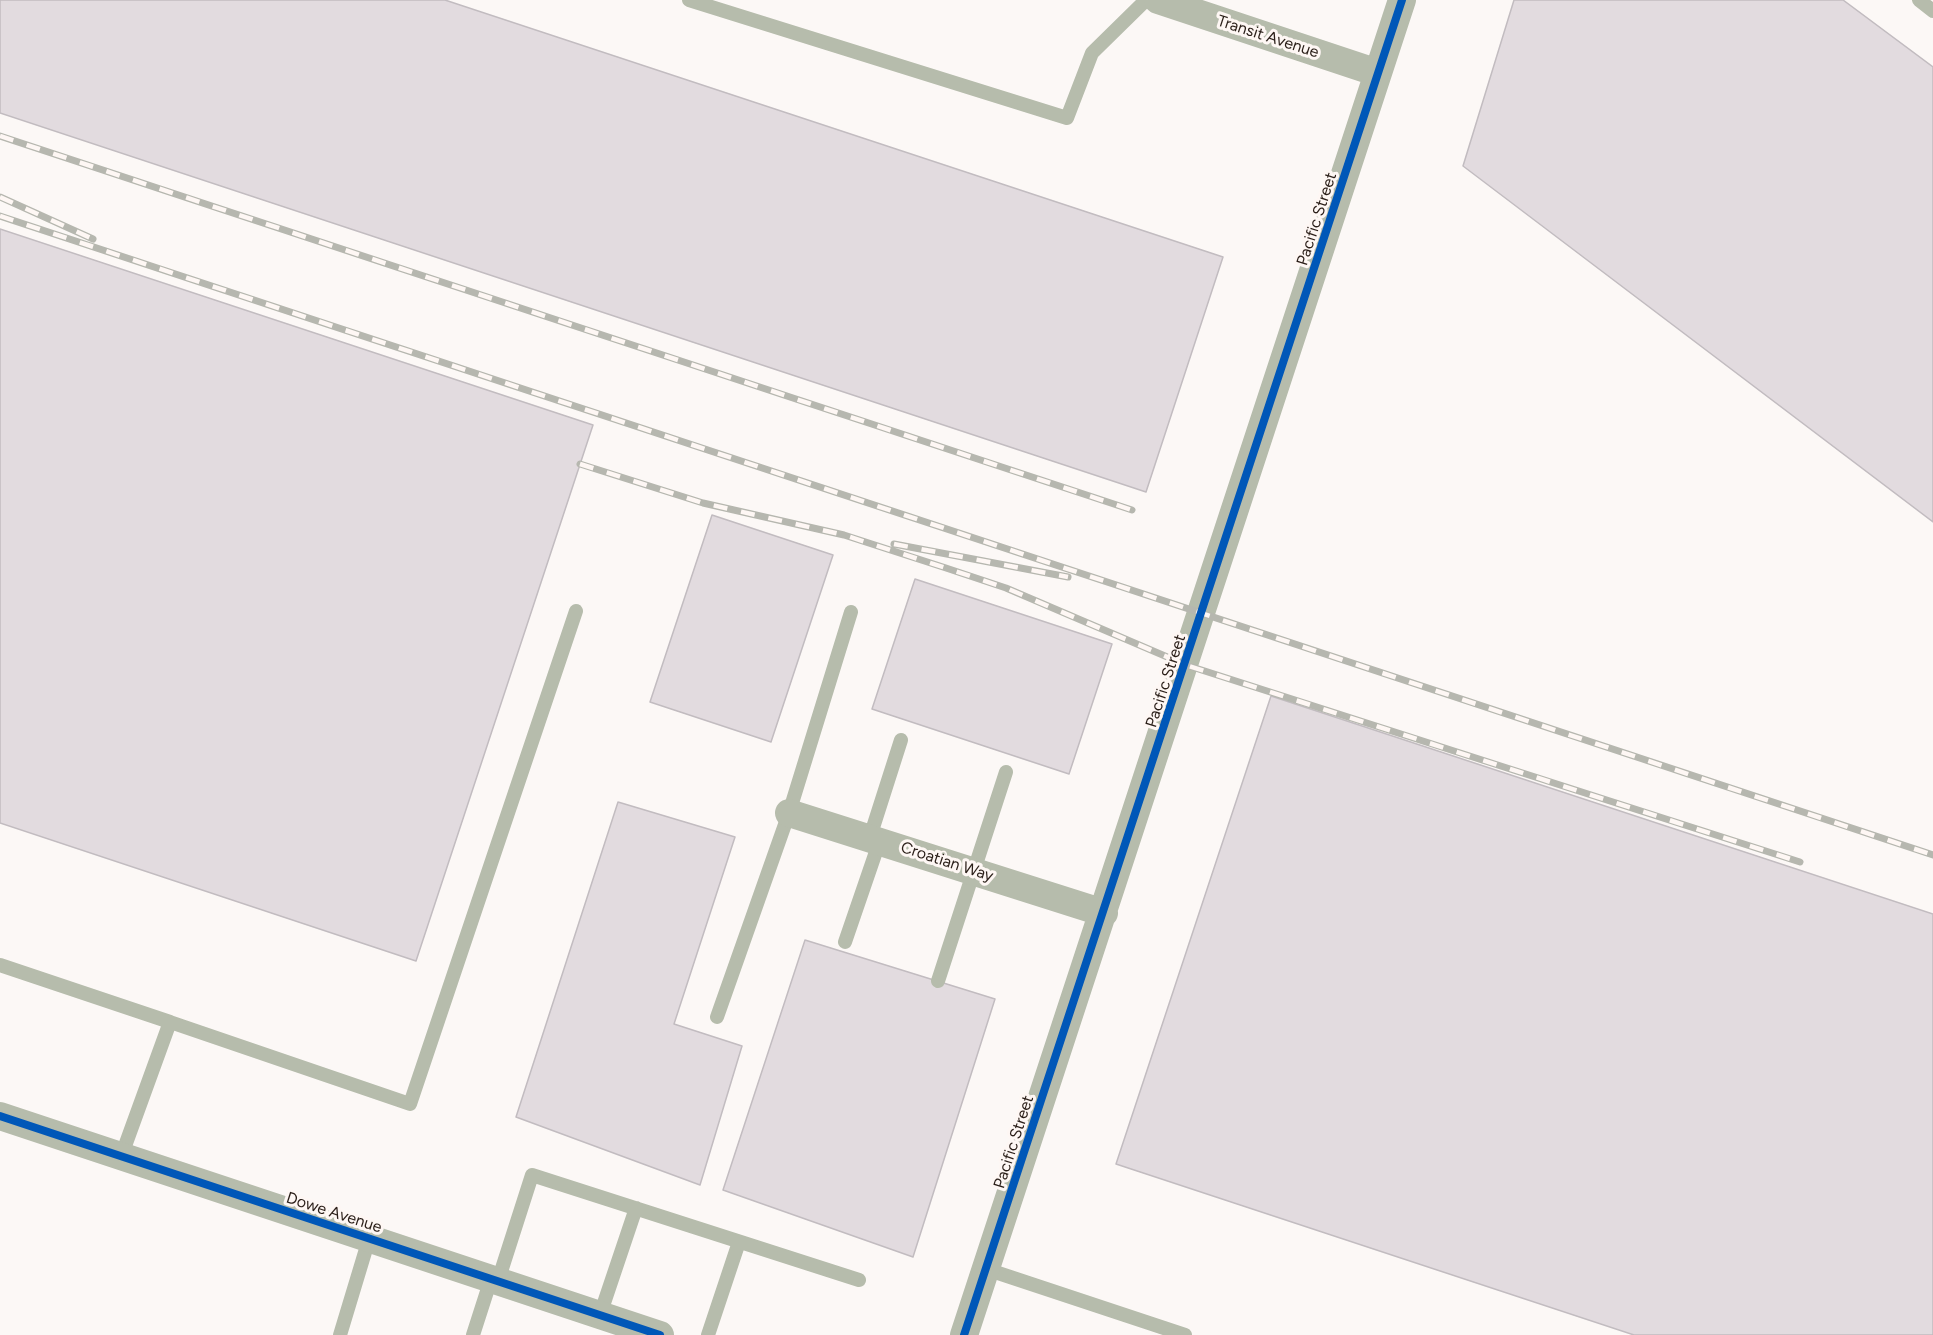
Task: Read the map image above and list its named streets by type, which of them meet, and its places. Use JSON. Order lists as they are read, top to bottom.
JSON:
{
  "streets": {
    "street": [
      "Transit Avenue",
      "Pacific Street",
      "Croatian Way",
      "Dowe Avenue"
    ]
  },
  "crossings": [
    ["Transit Avenue", "Pacific Street"],
    ["Pacific Street", "Croatian Way"]
  ]
}
